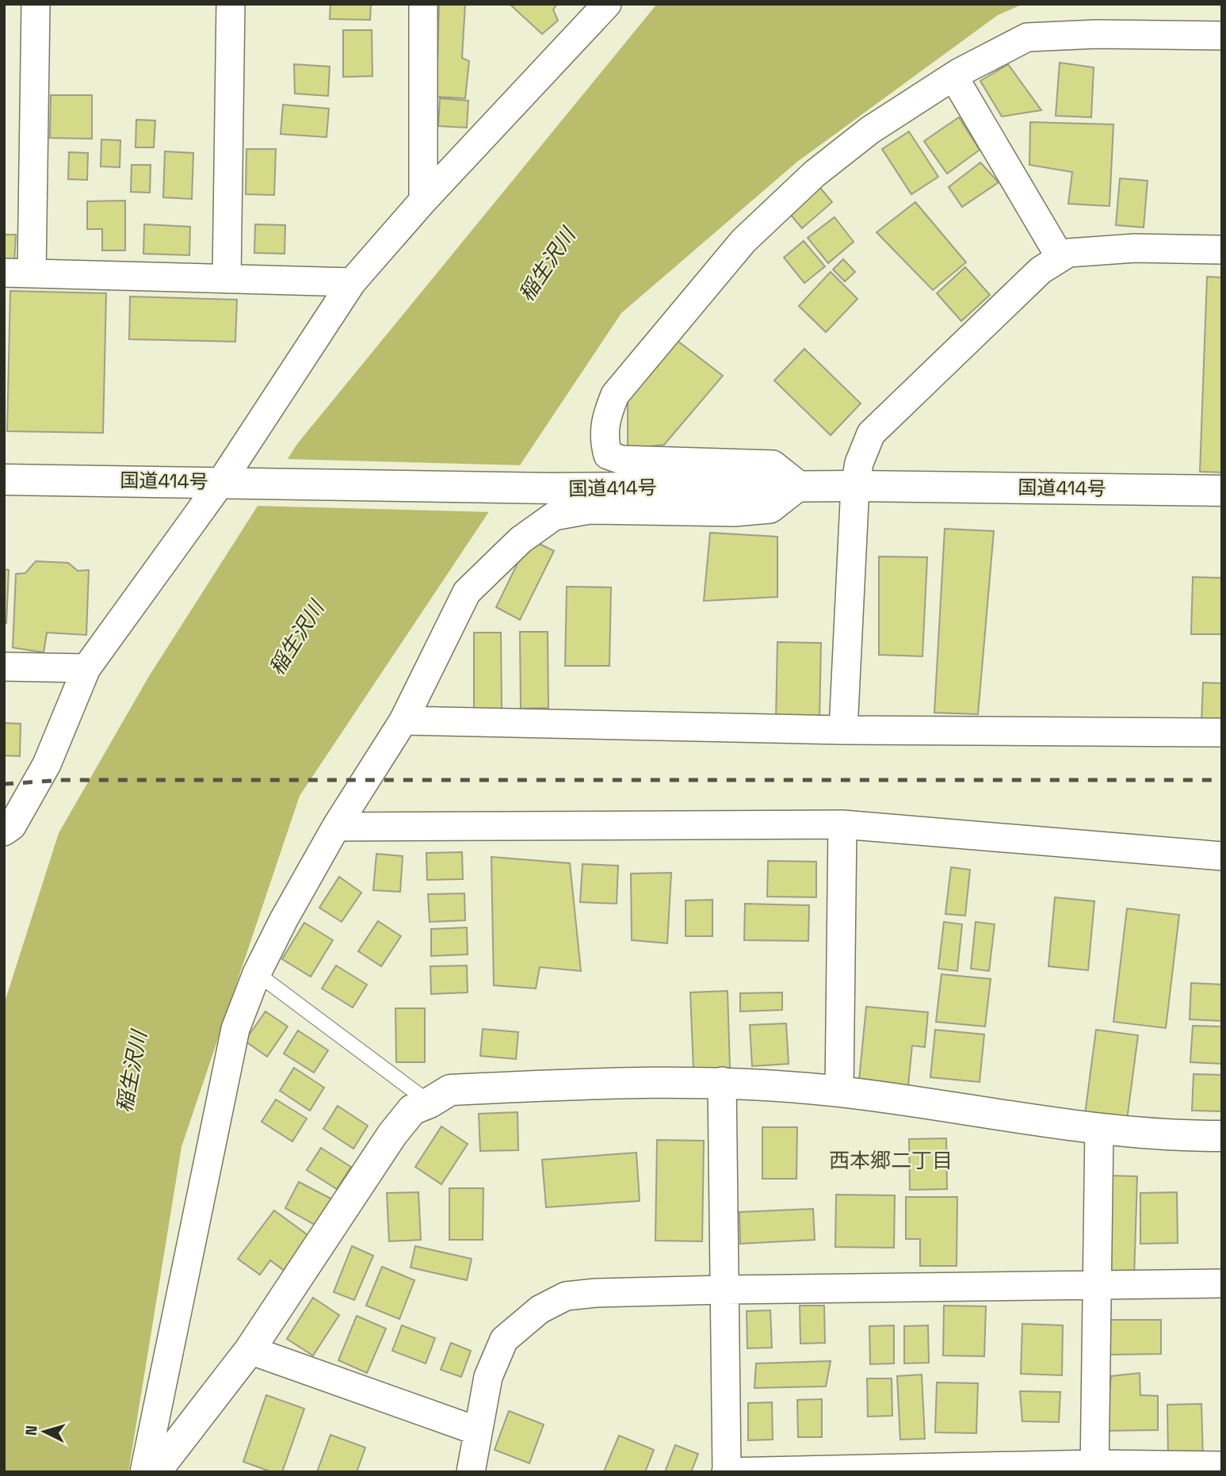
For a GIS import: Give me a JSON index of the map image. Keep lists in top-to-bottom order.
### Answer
{
  "streets": {
    "main road": ["国道414号"]
  },
  "districts": ["西本郷二丁目"],
  "water": ["稲生沢川"],
  "north": "left"
}
